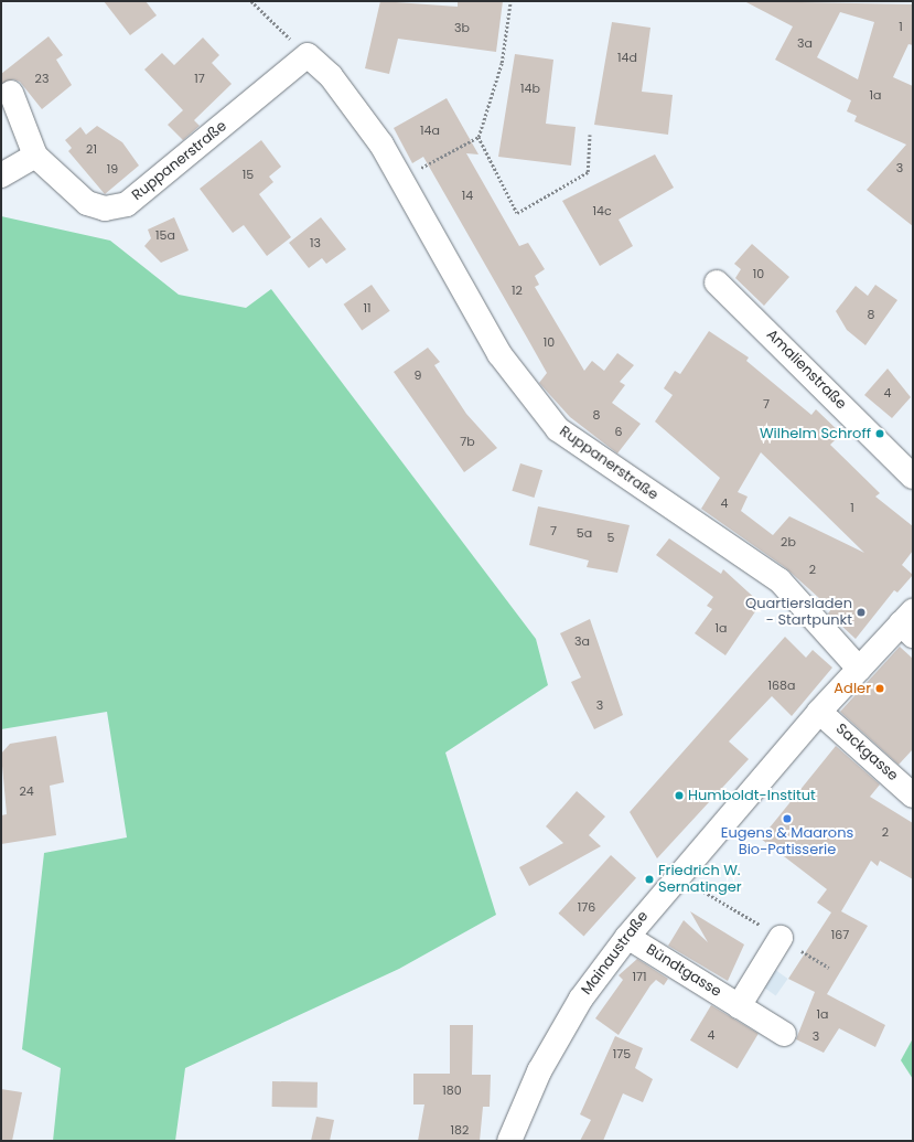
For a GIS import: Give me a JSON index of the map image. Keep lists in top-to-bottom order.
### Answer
{
  "streets": {
    "street": [
      "Ruppanerstraße",
      "Amalienstraße",
      "Sackgasse",
      "Mainaustraße",
      "Bündtgasse"
    ]
  },
  "crossings": [
    ["Ruppanerstraße", "Mainaustraße"],
    ["Sackgasse", "Mainaustraße"],
    ["Mainaustraße", "Bündtgasse"]
  ],
  "places": [
    "Wilhelm Schroff",
    "Quartiersladen - Startpunkt",
    "Adler",
    "Humboldt-Institut",
    "Eugens & Maarons Bio-Patisserie",
    "Friedrich W. Sernatinger"
  ],
  "house_numbers": [
    "1",
    "3b",
    "3a",
    "14d",
    "23",
    "17",
    "14b",
    "1a",
    "14a",
    "21",
    "3",
    "19",
    "15",
    "14",
    "14c",
    "15a",
    "13",
    "10",
    "12",
    "11",
    "8",
    "10",
    "9",
    "4",
    "7",
    "8",
    "6",
    "7b",
    "4",
    "1",
    "7",
    "5a",
    "5",
    "2b",
    "2",
    "1a",
    "3a",
    "168a",
    "3",
    "24",
    "2",
    "176",
    "167",
    "171",
    "1a",
    "4",
    "3",
    "175",
    "180",
    "182"
  ]
}
